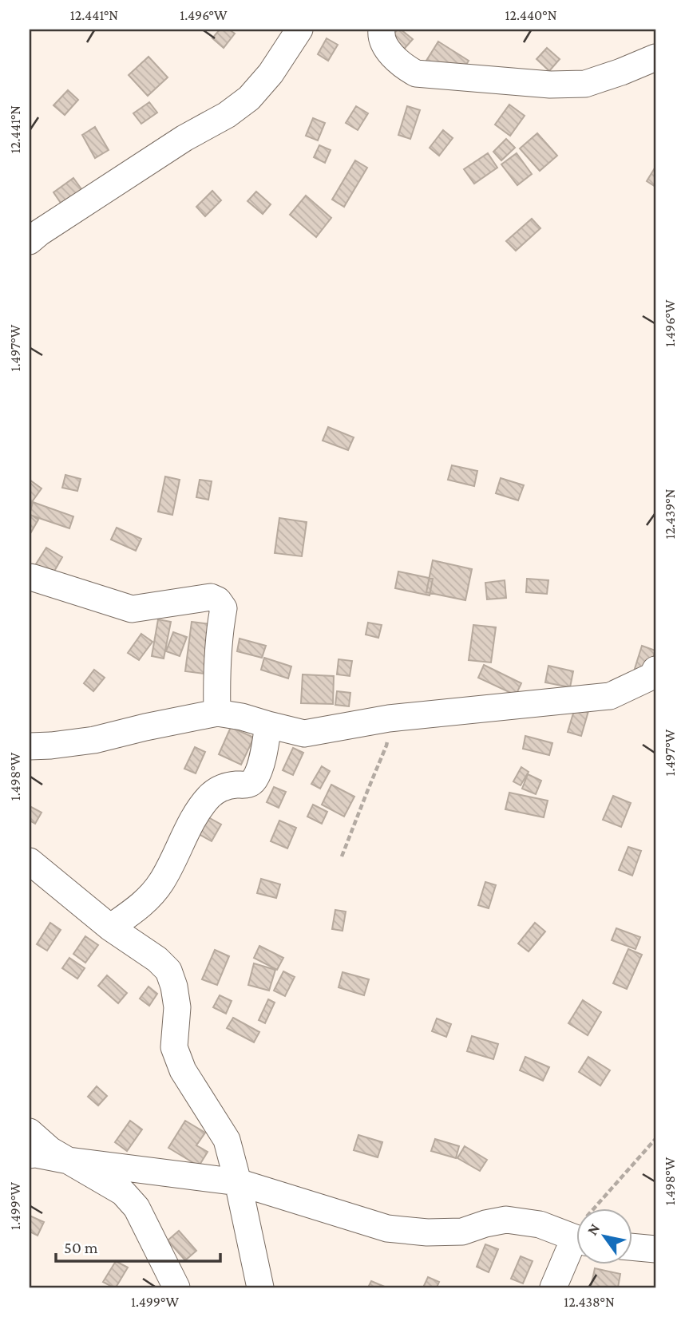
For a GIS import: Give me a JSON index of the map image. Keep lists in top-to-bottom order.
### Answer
{
  "scale_bar": "50 m",
  "north": "top left",
  "coordinates": [
    "12.441°N",
    "1.496°W",
    "12.440°N",
    "1.497°W",
    "12.439°N",
    "1.498°W",
    "1.499°W",
    "12.438°N"
  ]
}
